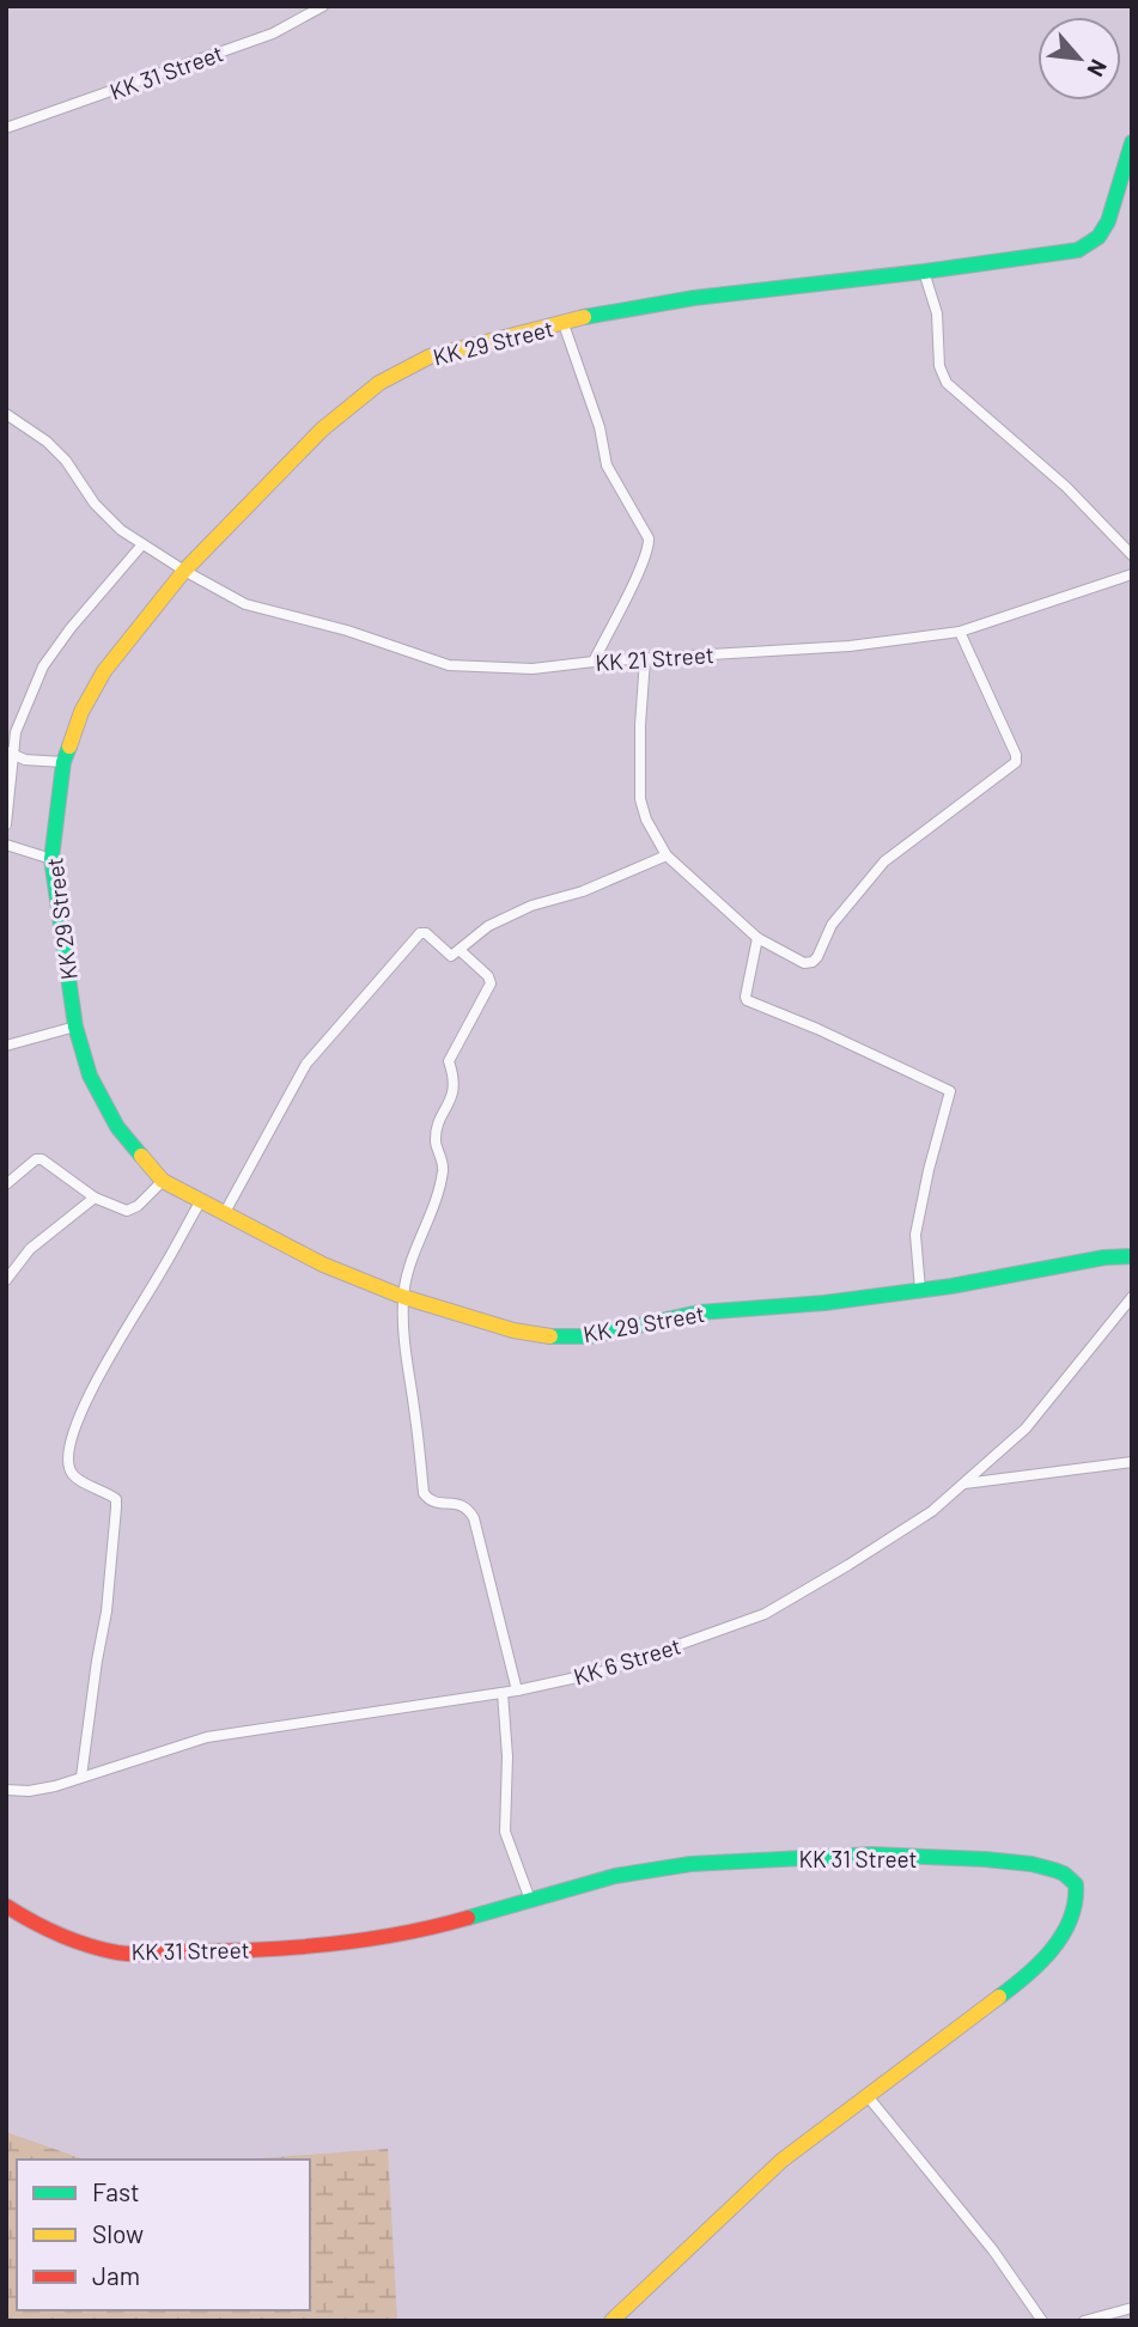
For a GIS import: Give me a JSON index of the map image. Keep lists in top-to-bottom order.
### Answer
{
  "streets": {
    "street": [
      "KK 31 Street",
      "KK 29 Street",
      "KK 21 Street",
      "KK 6 Street"
    ]
  },
  "crossings": [
    ["KK 29 Street", "KK 21 Street"]
  ],
  "legend": ["Fast", "Slow", "Jam"],
  "north": "bottom right"
}
